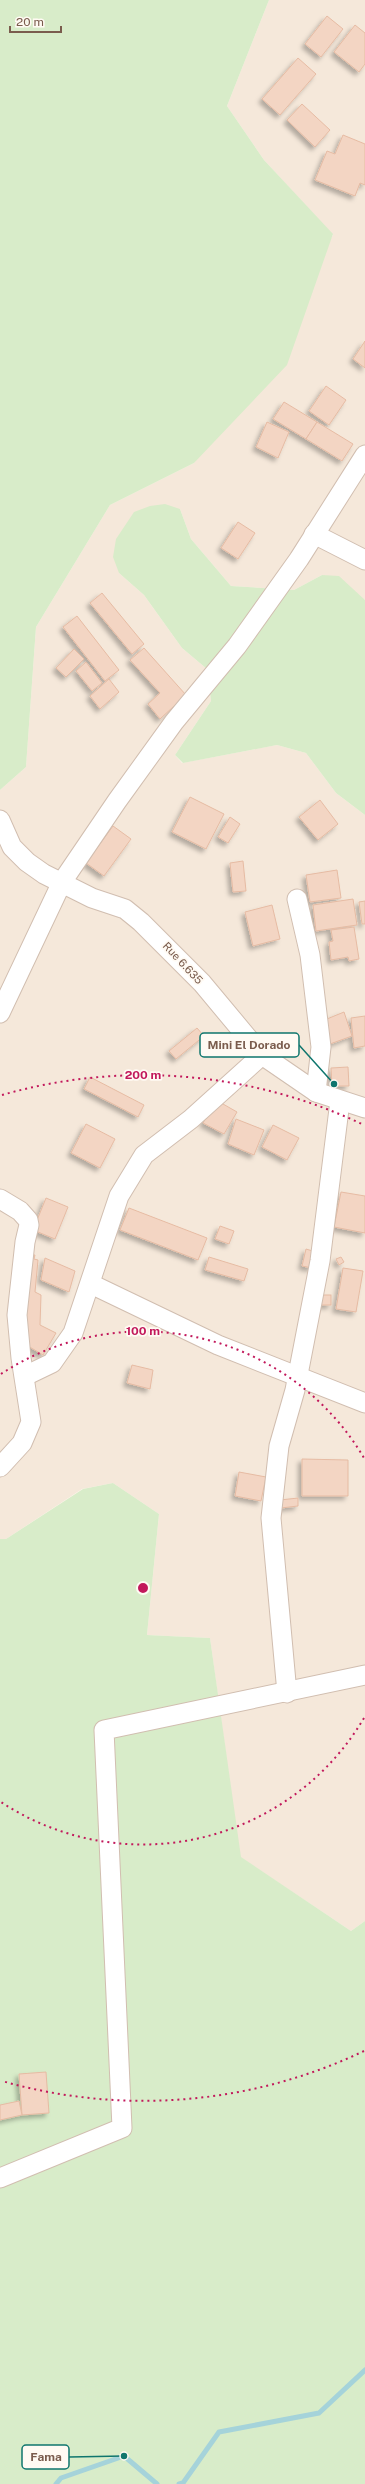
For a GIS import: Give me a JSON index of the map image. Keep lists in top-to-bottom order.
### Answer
{
  "streets": {
    "street": ["Rue 6.635"]
  },
  "places": ["Mini El Dorado", "Fama"],
  "scale_bar": "20 m",
  "rings": ["200 m", "100 m"]
}
